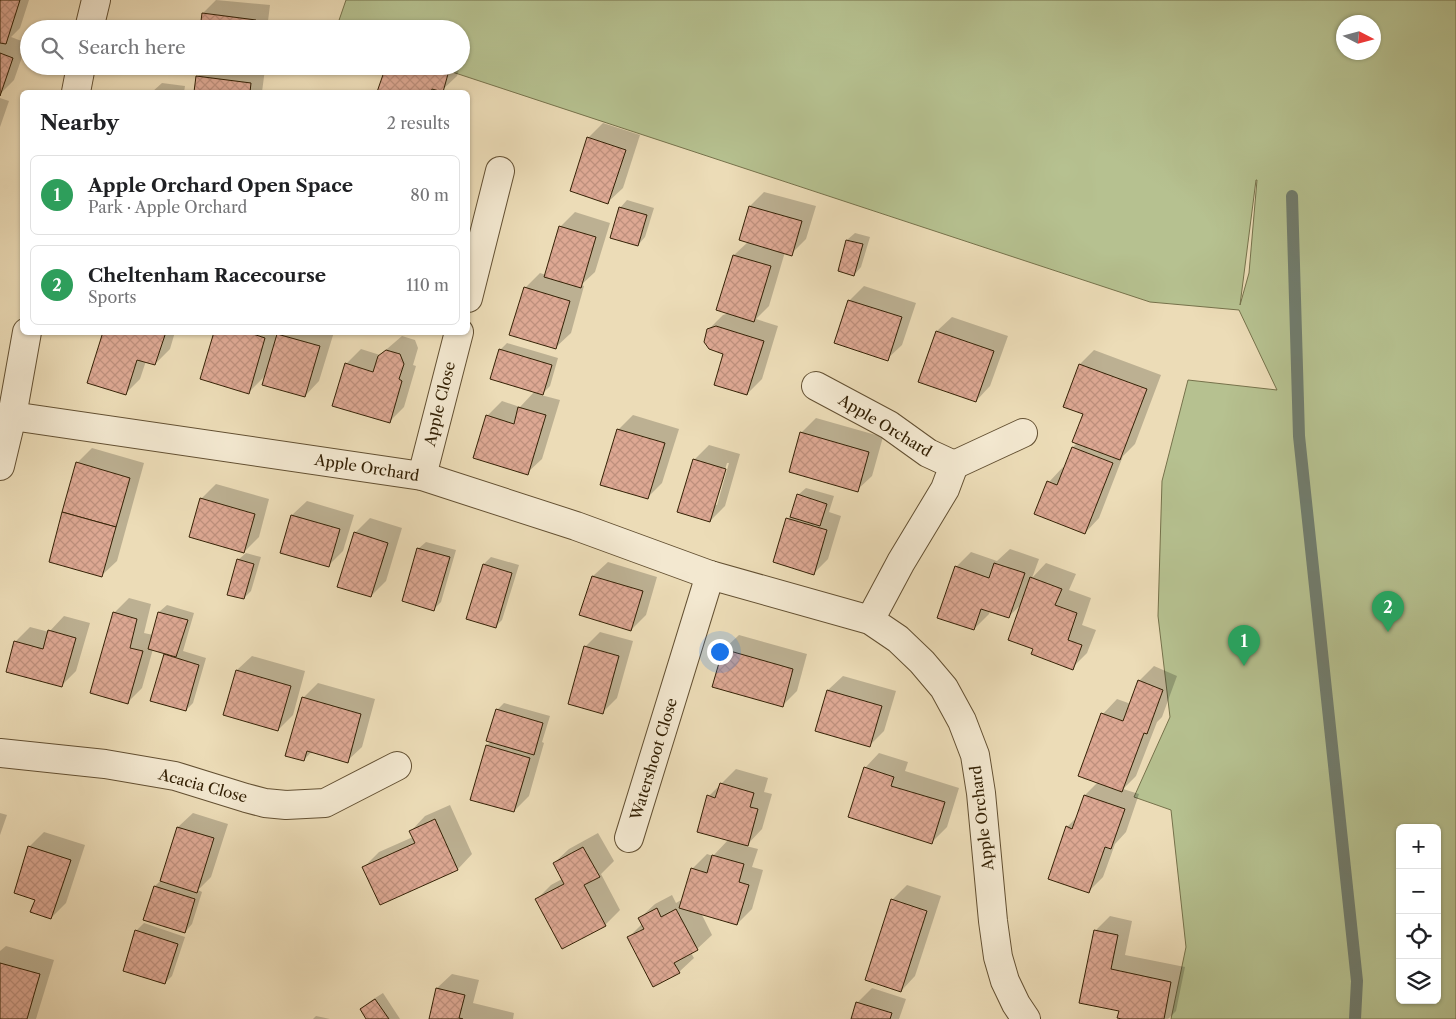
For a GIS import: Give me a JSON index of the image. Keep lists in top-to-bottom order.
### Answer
{
  "streets": {
    "street": [
      "Apple Close",
      "Apple Orchard",
      "Watershoot Close",
      "Acacia Close"
    ]
  },
  "crossings": [
    ["Apple Close", "Apple Orchard"],
    ["Apple Orchard", "Watershoot Close"]
  ],
  "north": "right",
  "page": {
    "search": "Search here",
    "heading": ["Nearby", "2 results"],
    "list": [
      {
        "mark": "1",
        "name": "Apple Orchard Open Space",
        "note": "Park · Apple Orchard",
        "value": "80 m"
      },
      {
        "mark": "2",
        "name": "Cheltenham Racecourse",
        "note": "Sports",
        "value": "110 m"
      }
    ],
    "pins": ["2", "1"],
    "map_buttons": ["+", "−"]
  }
}
